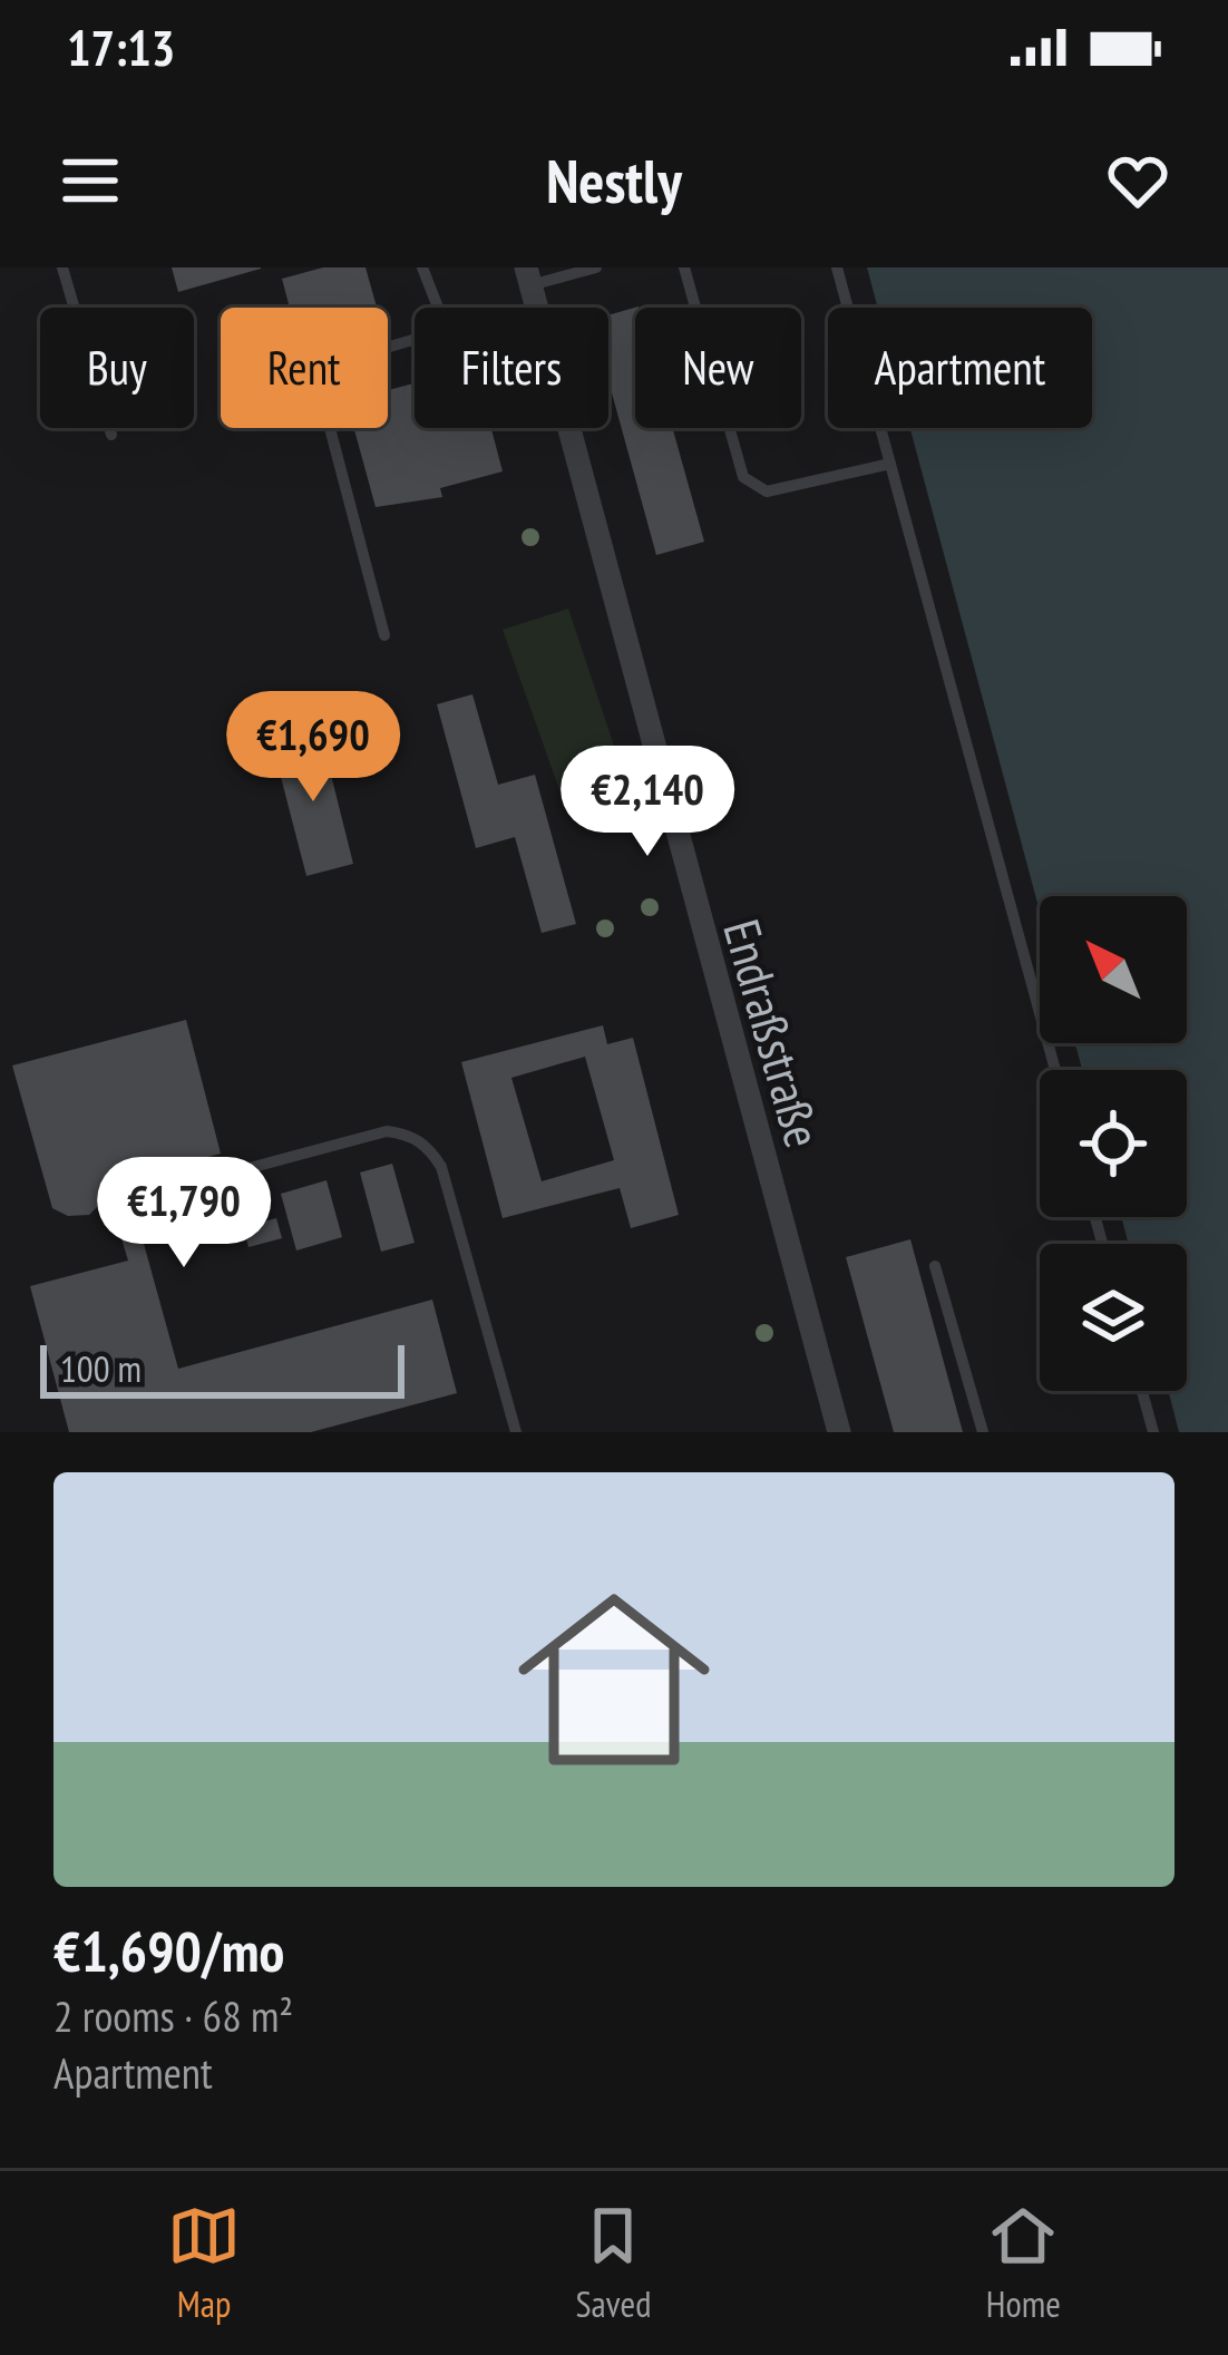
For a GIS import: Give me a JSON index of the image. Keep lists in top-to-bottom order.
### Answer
{
  "streets": {
    "street": ["Endraßstraße"]
  },
  "scale_bar": "100 m",
  "north": "top left",
  "page": {
    "status": "17:13",
    "header": "Nestly",
    "chip": [
      "Buy",
      "Rent",
      "Filters",
      "New",
      "Apartment"
    ],
    "price": ["€1,690", "€2,140", "€1,790"],
    "scale": "100 m",
    "list": [
      {
        "name": "€1,690/mo",
        "note": "2 rooms · 68 m² · Apartment"
      }
    ],
    "tabs": ["Map", "Saved", "Home"]
  }
}
